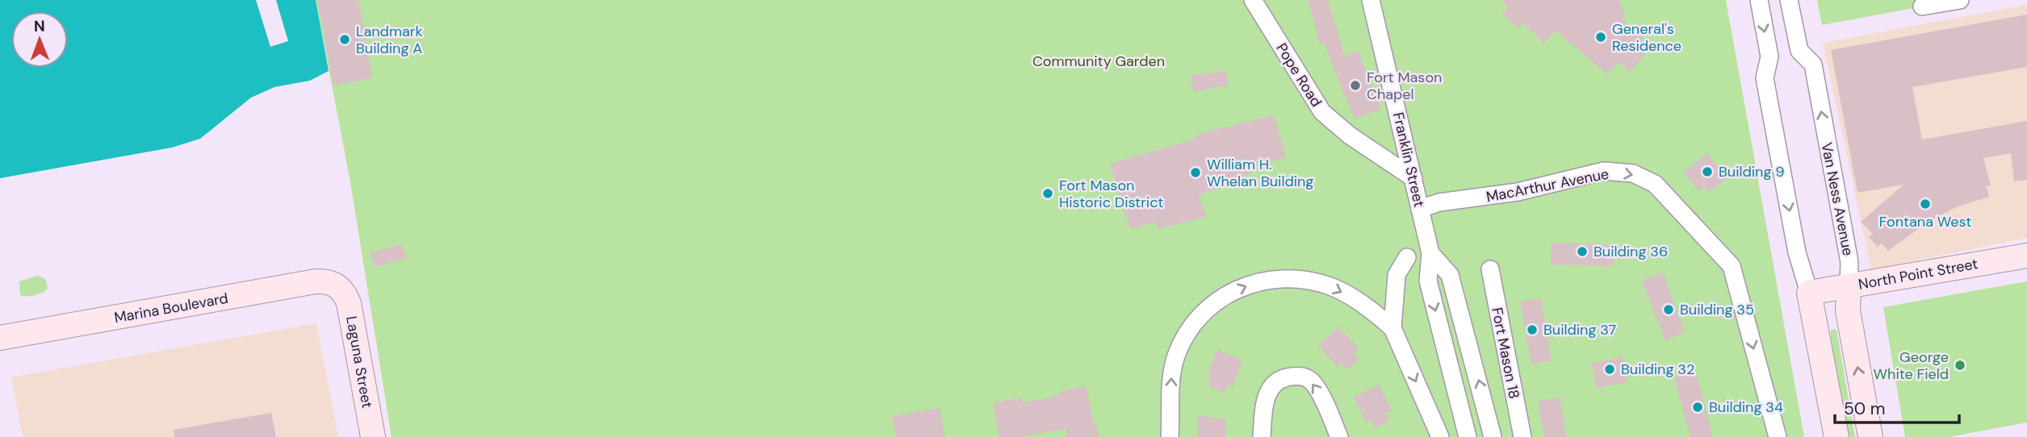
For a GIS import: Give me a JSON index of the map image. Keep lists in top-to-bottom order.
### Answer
{
  "streets": {
    "street": [
      "Pope Road",
      "Franklin Street",
      "MacArthur Avenue",
      "Van Ness Avenue",
      "North Point Street",
      "Marina Boulevard",
      "Fort Mason 18",
      "Laguna Street"
    ]
  },
  "crossings": [
    ["Pope Road", "Franklin Street"],
    ["Franklin Street", "MacArthur Avenue"],
    ["Van Ness Avenue", "North Point Street"],
    ["Marina Boulevard", "Laguna Street"]
  ],
  "parks": ["Community Garden"],
  "places": [
    "General's Residence",
    "Landmark Building A",
    "Fort Mason Chapel",
    "Building 9",
    "William H. Whelan Building",
    "Fort Mason Historic District",
    "Fontana West",
    "Building 36",
    "Building 35",
    "Building 37",
    "George White Field",
    "Building 32",
    "Building 34"
  ],
  "scale_bar": "50 m",
  "north": "top"
}
